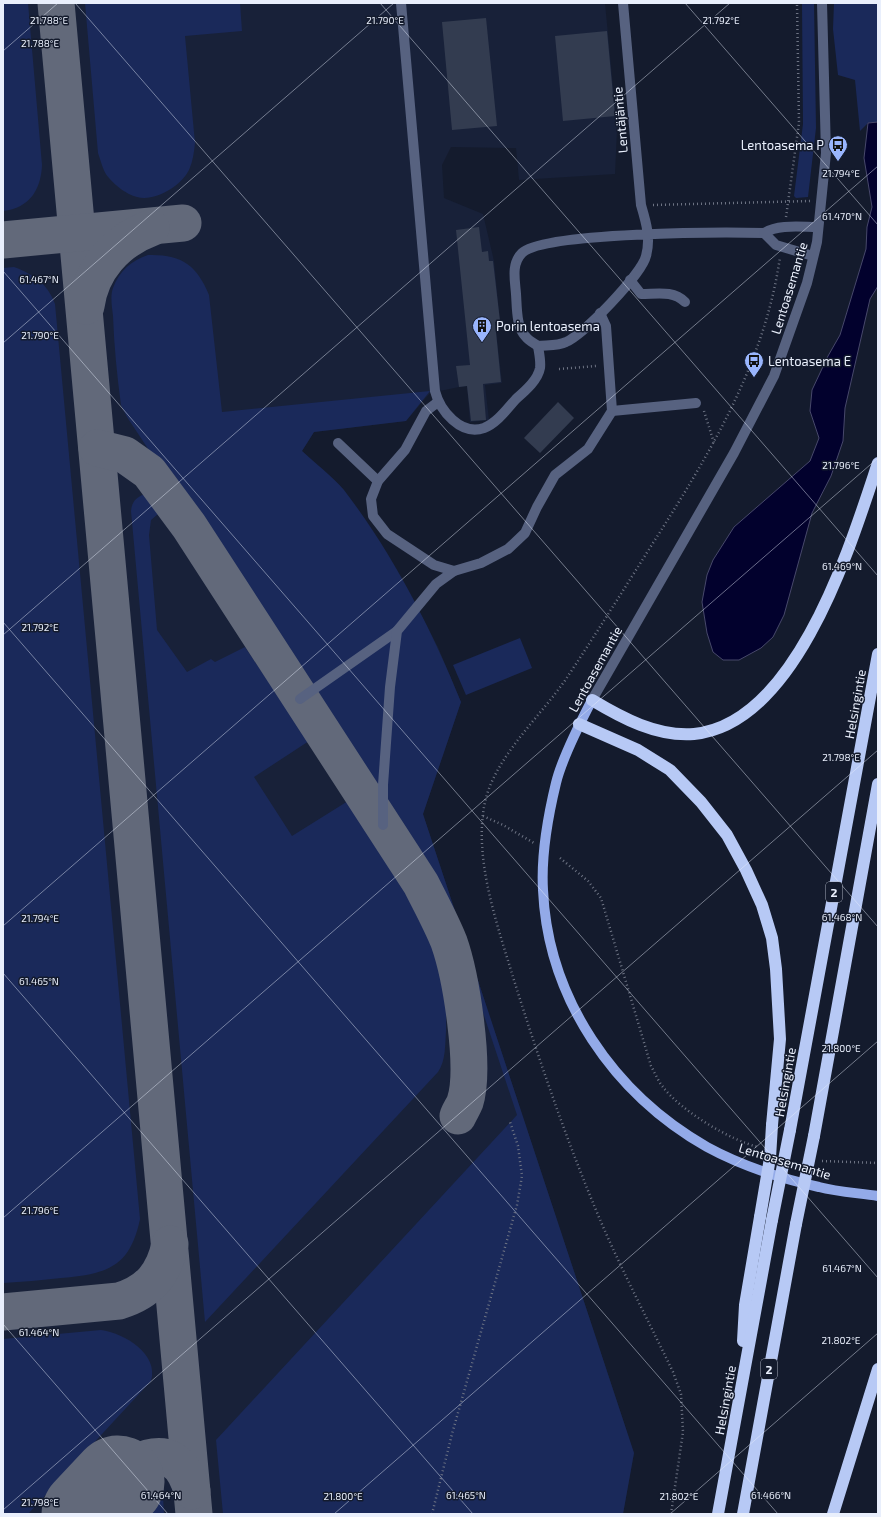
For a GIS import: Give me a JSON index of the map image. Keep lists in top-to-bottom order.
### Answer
{
  "streets": {
    "highway": ["Helsingintie", "2"],
    "main road": ["Lentoasemantie"],
    "street": ["Lentäjäntie"]
  },
  "places": {
    "bus stop": ["Lentoasema P", "Lentoasema E"],
    "building": ["Porin lentoasema"]
  },
  "coordinates": [
    "21.788°E",
    "21.790°E",
    "21.792°E",
    "21.794°E",
    "61.470°N",
    "61.467°N",
    "21.796°E",
    "61.469°N",
    "21.798°E",
    "61.468°N",
    "61.465°N",
    "21.800°E",
    "61.464°N",
    "21.802°E",
    "61.466°N"
  ]
}
